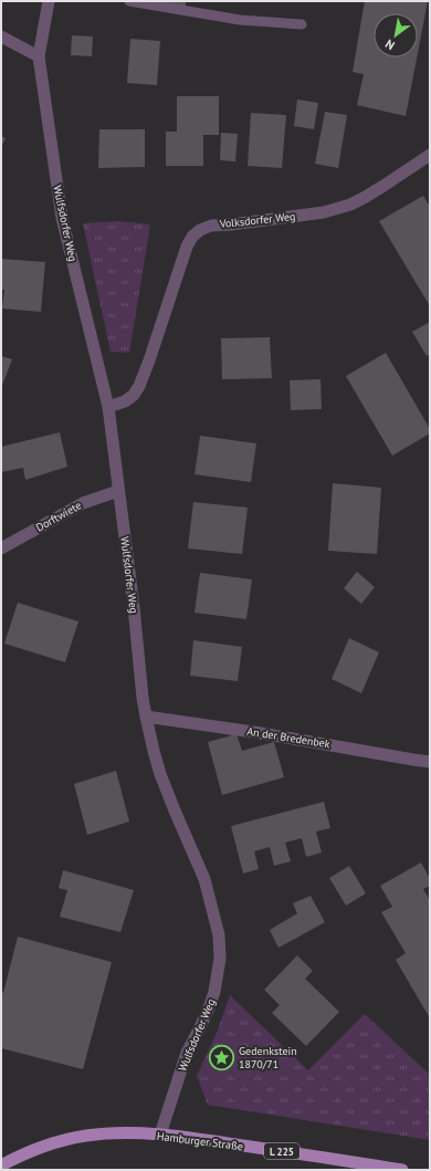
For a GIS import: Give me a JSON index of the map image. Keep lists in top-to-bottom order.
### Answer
{
  "streets": {
    "main road": ["Hamburger Straße", "L 225"],
    "street": [
      "Volksdorfer Weg",
      "Wulfsdorfer Weg",
      "Dorftwiete",
      "An der Bredenbek"
    ]
  },
  "crossings": [
    ["Volksdorfer Weg", "Wulfsdorfer Weg"],
    ["Wulfsdorfer Weg", "Dorftwiete"],
    ["Wulfsdorfer Weg", "An der Bredenbek"],
    ["Wulfsdorfer Weg", "Hamburger Straße"]
  ],
  "places": {
    "place": ["Gedenkstein 1870/71"]
  },
  "north": "bottom left"
}
